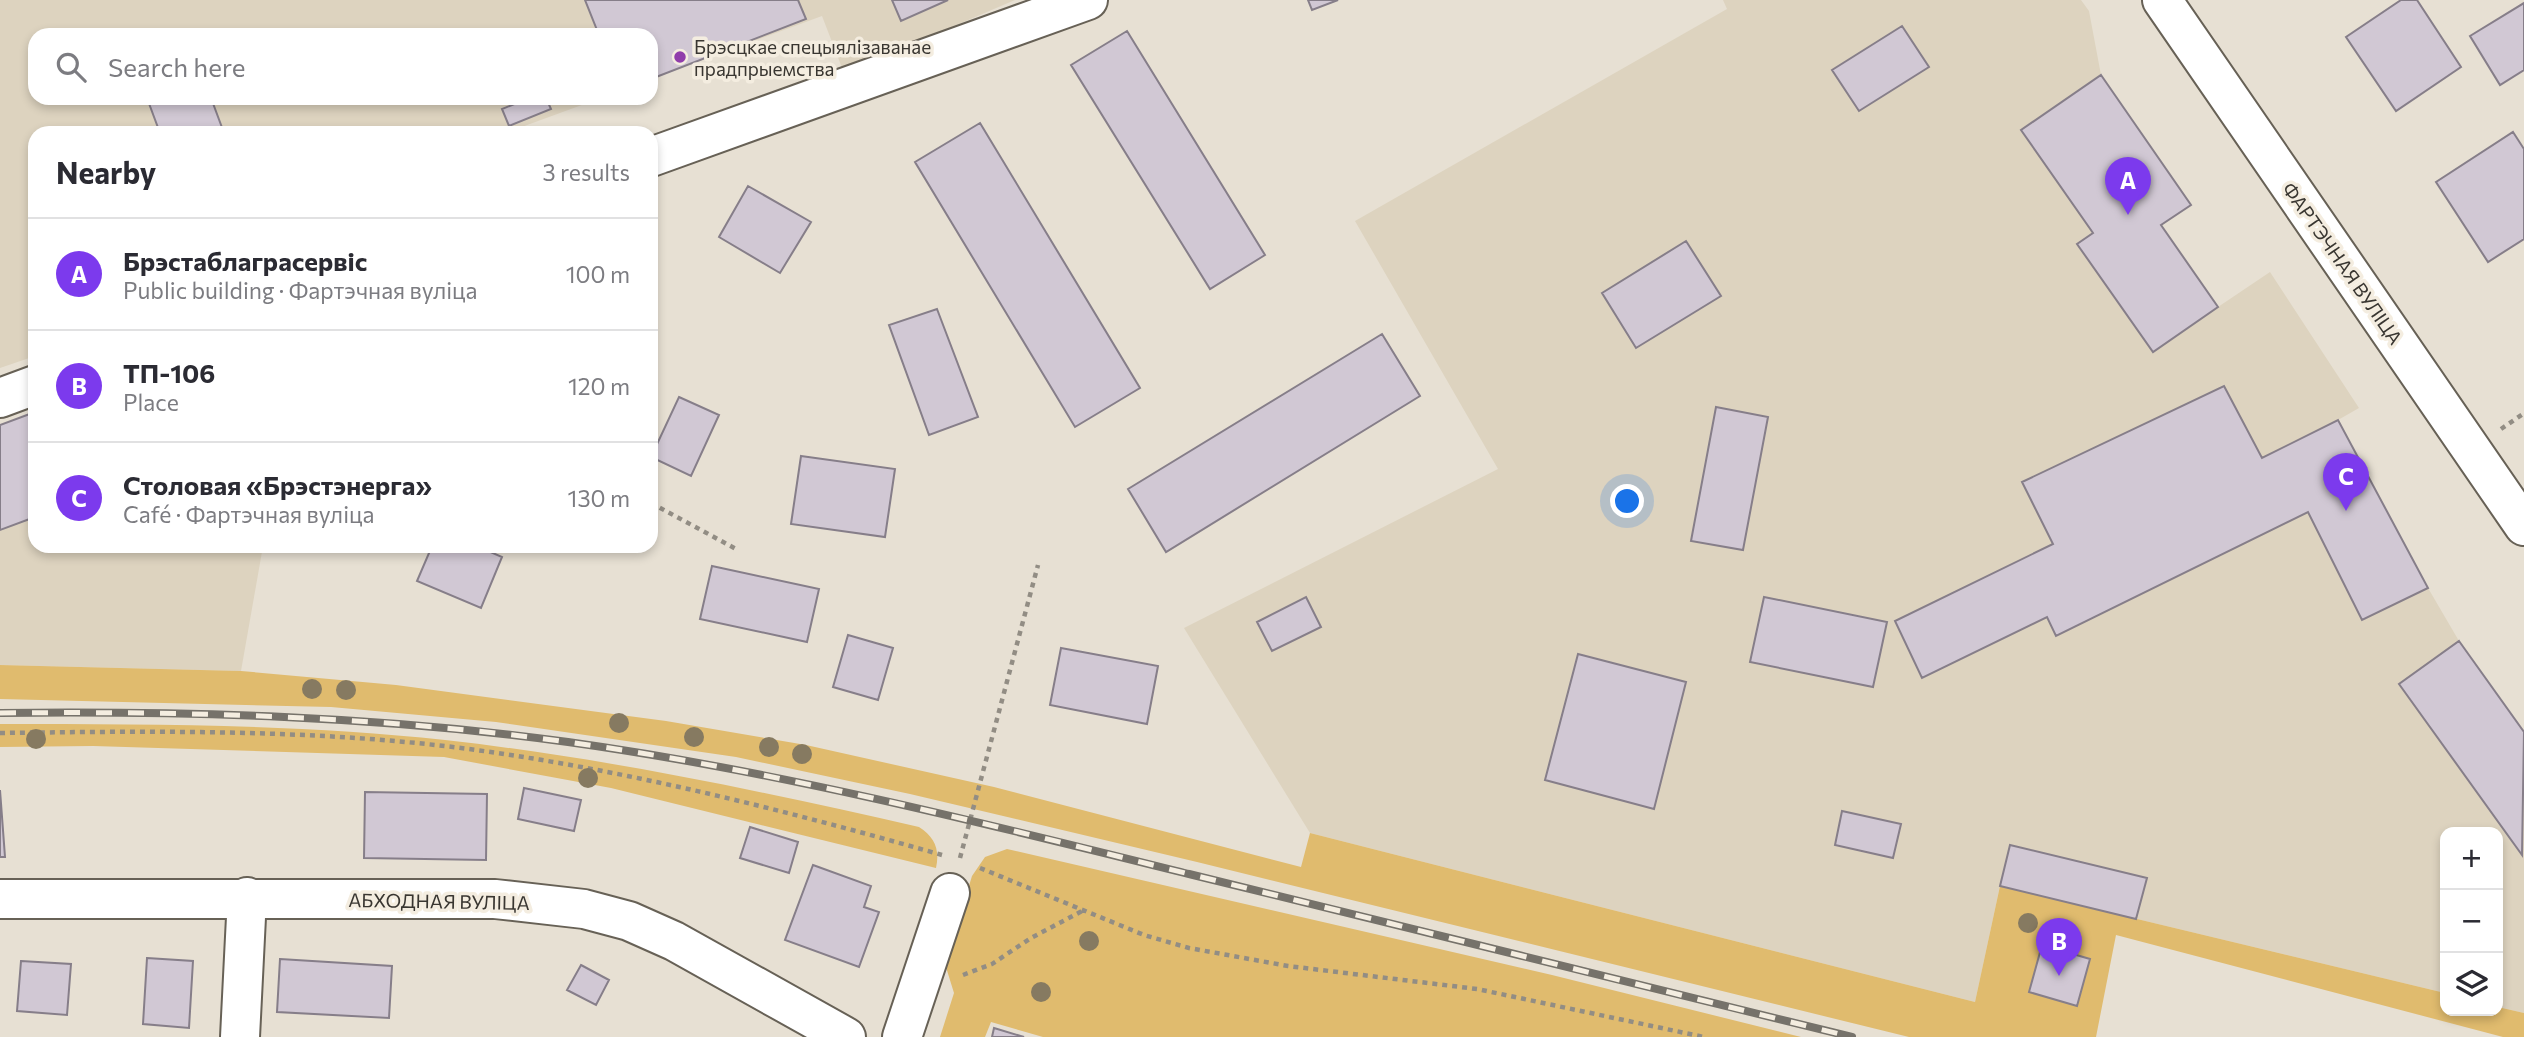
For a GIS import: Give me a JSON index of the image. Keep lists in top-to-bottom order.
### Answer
{
  "streets": {
    "street": ["ФАРТЭЧНАЯ ВУЛІЦА", "АБХОДНАЯ ВУЛІЦА"]
  },
  "places": ["Брэсцкае спецыялізаванае прадпрыемства"],
  "page": {
    "search": "Search here",
    "heading": ["Nearby", "3 results"],
    "pins": ["A", "C", "B"],
    "list": [
      {
        "mark": "A",
        "name": "Брэстаблаграсервіс",
        "note": "Public building · Фартэчная вуліца",
        "value": "100 m"
      },
      {
        "mark": "B",
        "name": "ТП-106",
        "note": "Place",
        "value": "120 m"
      },
      {
        "mark": "C",
        "name": "Столовая «Брэстэнерга»",
        "note": "Café · Фартэчная вуліца",
        "value": "130 m"
      }
    ],
    "map_buttons": ["+", "−"]
  }
}
